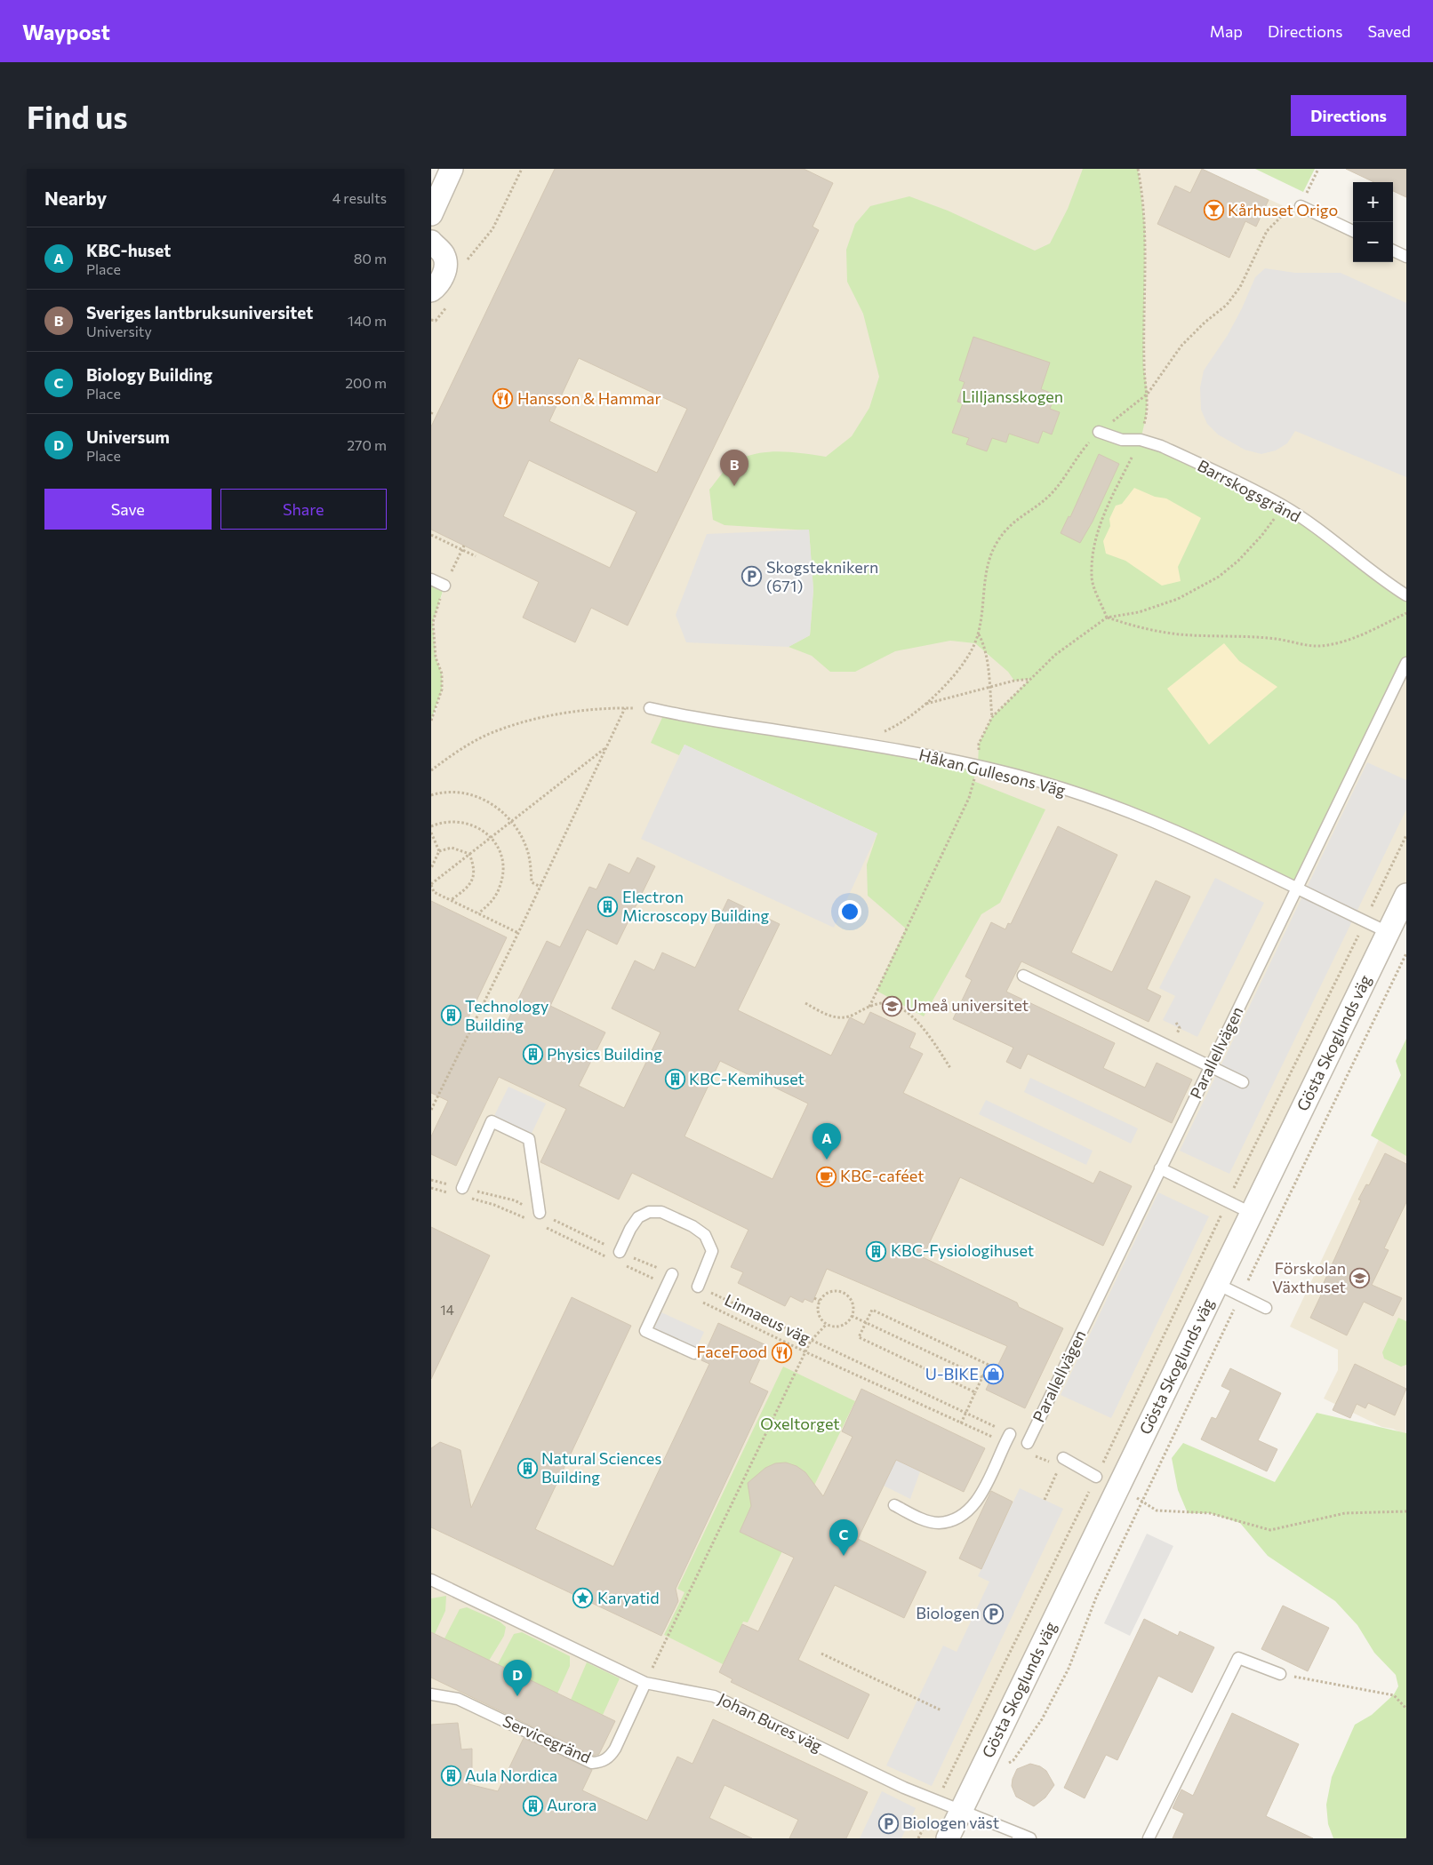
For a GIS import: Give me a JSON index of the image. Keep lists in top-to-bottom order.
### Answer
{
  "streets": {
    "street": ["Gösta Skoglunds väg"],
    "lane": [
      "Barrskogsgränd",
      "Håkan Gullesons Väg",
      "Parallellvägen",
      "Johan Bures väg",
      "Servicegränd"
    ],
    "path": ["Linnaeus väg"]
  },
  "crossings": [
    ["Håkan Gullesons Väg", "Gösta Skoglunds väg"],
    ["Håkan Gullesons Väg", "Parallellvägen"],
    ["Gösta Skoglunds väg", "Johan Bures väg"],
    ["Johan Bures väg", "Servicegränd"]
  ],
  "parks": ["Lilljansskogen", "Oxeltorget"],
  "places": {
    "bar": ["Kårhuset Origo"],
    "restaurant": ["Hansson & Hammar", "FaceFood"],
    "parking": ["Skogsteknikern (671)", "Biologen", "Biologen väst"],
    "building": [
      "Electron Microscopy Building",
      "Technology Building",
      "Physics Building",
      "KBC-Kemihuset",
      "KBC-Fysiologihuset",
      "Natural Sciences Building",
      "Aula Nordica",
      "Aurora"
    ],
    "school or university": ["Umeå universitet", "Förskolan Växthuset"],
    "cafe": ["KBC-caféet"],
    "shop": ["U-BIKE"],
    "place": ["Karyatid"]
  },
  "house_numbers": ["14"],
  "page": {
    "header": "Waypost",
    "nav": ["Map", "Directions", "Saved"],
    "buttons": [
      "Directions",
      ["Save", "Share"]
    ],
    "title": "Find us",
    "heading": ["Nearby", "4 results"],
    "map_buttons": ["+", "−"],
    "list": [
      {
        "mark": "A",
        "name": "KBC-huset",
        "note": "Place",
        "value": "80 m"
      },
      {
        "mark": "B",
        "name": "Sveriges lantbruksuniversitet",
        "note": "University",
        "value": "140 m"
      },
      {
        "mark": "C",
        "name": "Biology Building",
        "note": "Place",
        "value": "200 m"
      },
      {
        "mark": "D",
        "name": "Universum",
        "note": "Place",
        "value": "270 m"
      }
    ],
    "pins": [
      "B",
      "A",
      "C",
      "D"
    ]
  }
}
